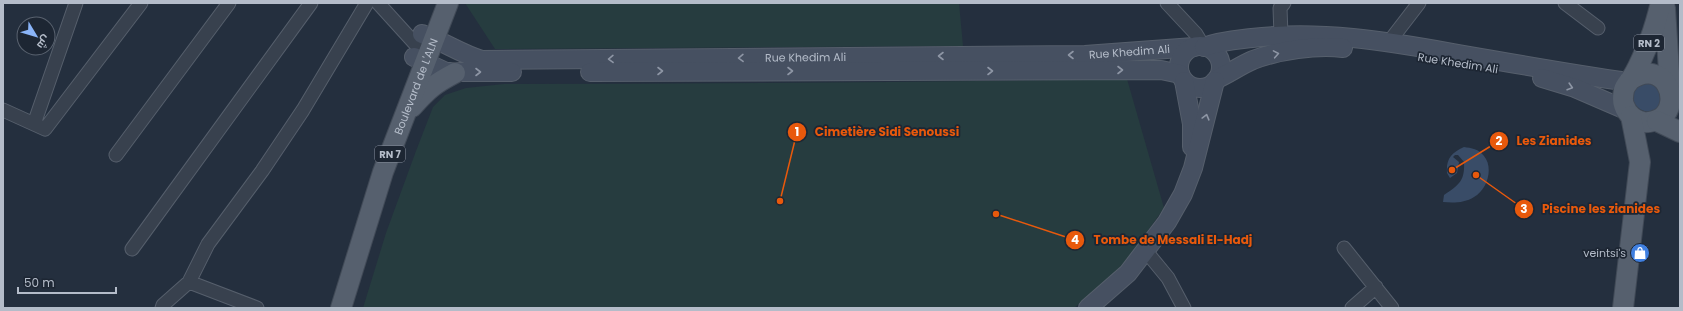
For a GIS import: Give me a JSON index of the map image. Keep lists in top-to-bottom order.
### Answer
{
  "streets": {
    "main road": [
      "RN 2",
      "Rue Khedim Ali",
      "Boulevard de L'ALN",
      "RN 7"
    ]
  },
  "crossings": [
    ["RN 2", "Rue Khedim Ali"],
    ["Rue Khedim Ali", "Boulevard de L'ALN"]
  ],
  "places": {
    "other": [
      "Les Zianides",
      "Piscine les zianides",
      "Cimetière Sidi Senoussi",
      "Tombe de Messali El-Hadj"
    ],
    "shop": ["veintsi's"]
  },
  "scale_bar": "50 m",
  "north": "bottom right"
}
